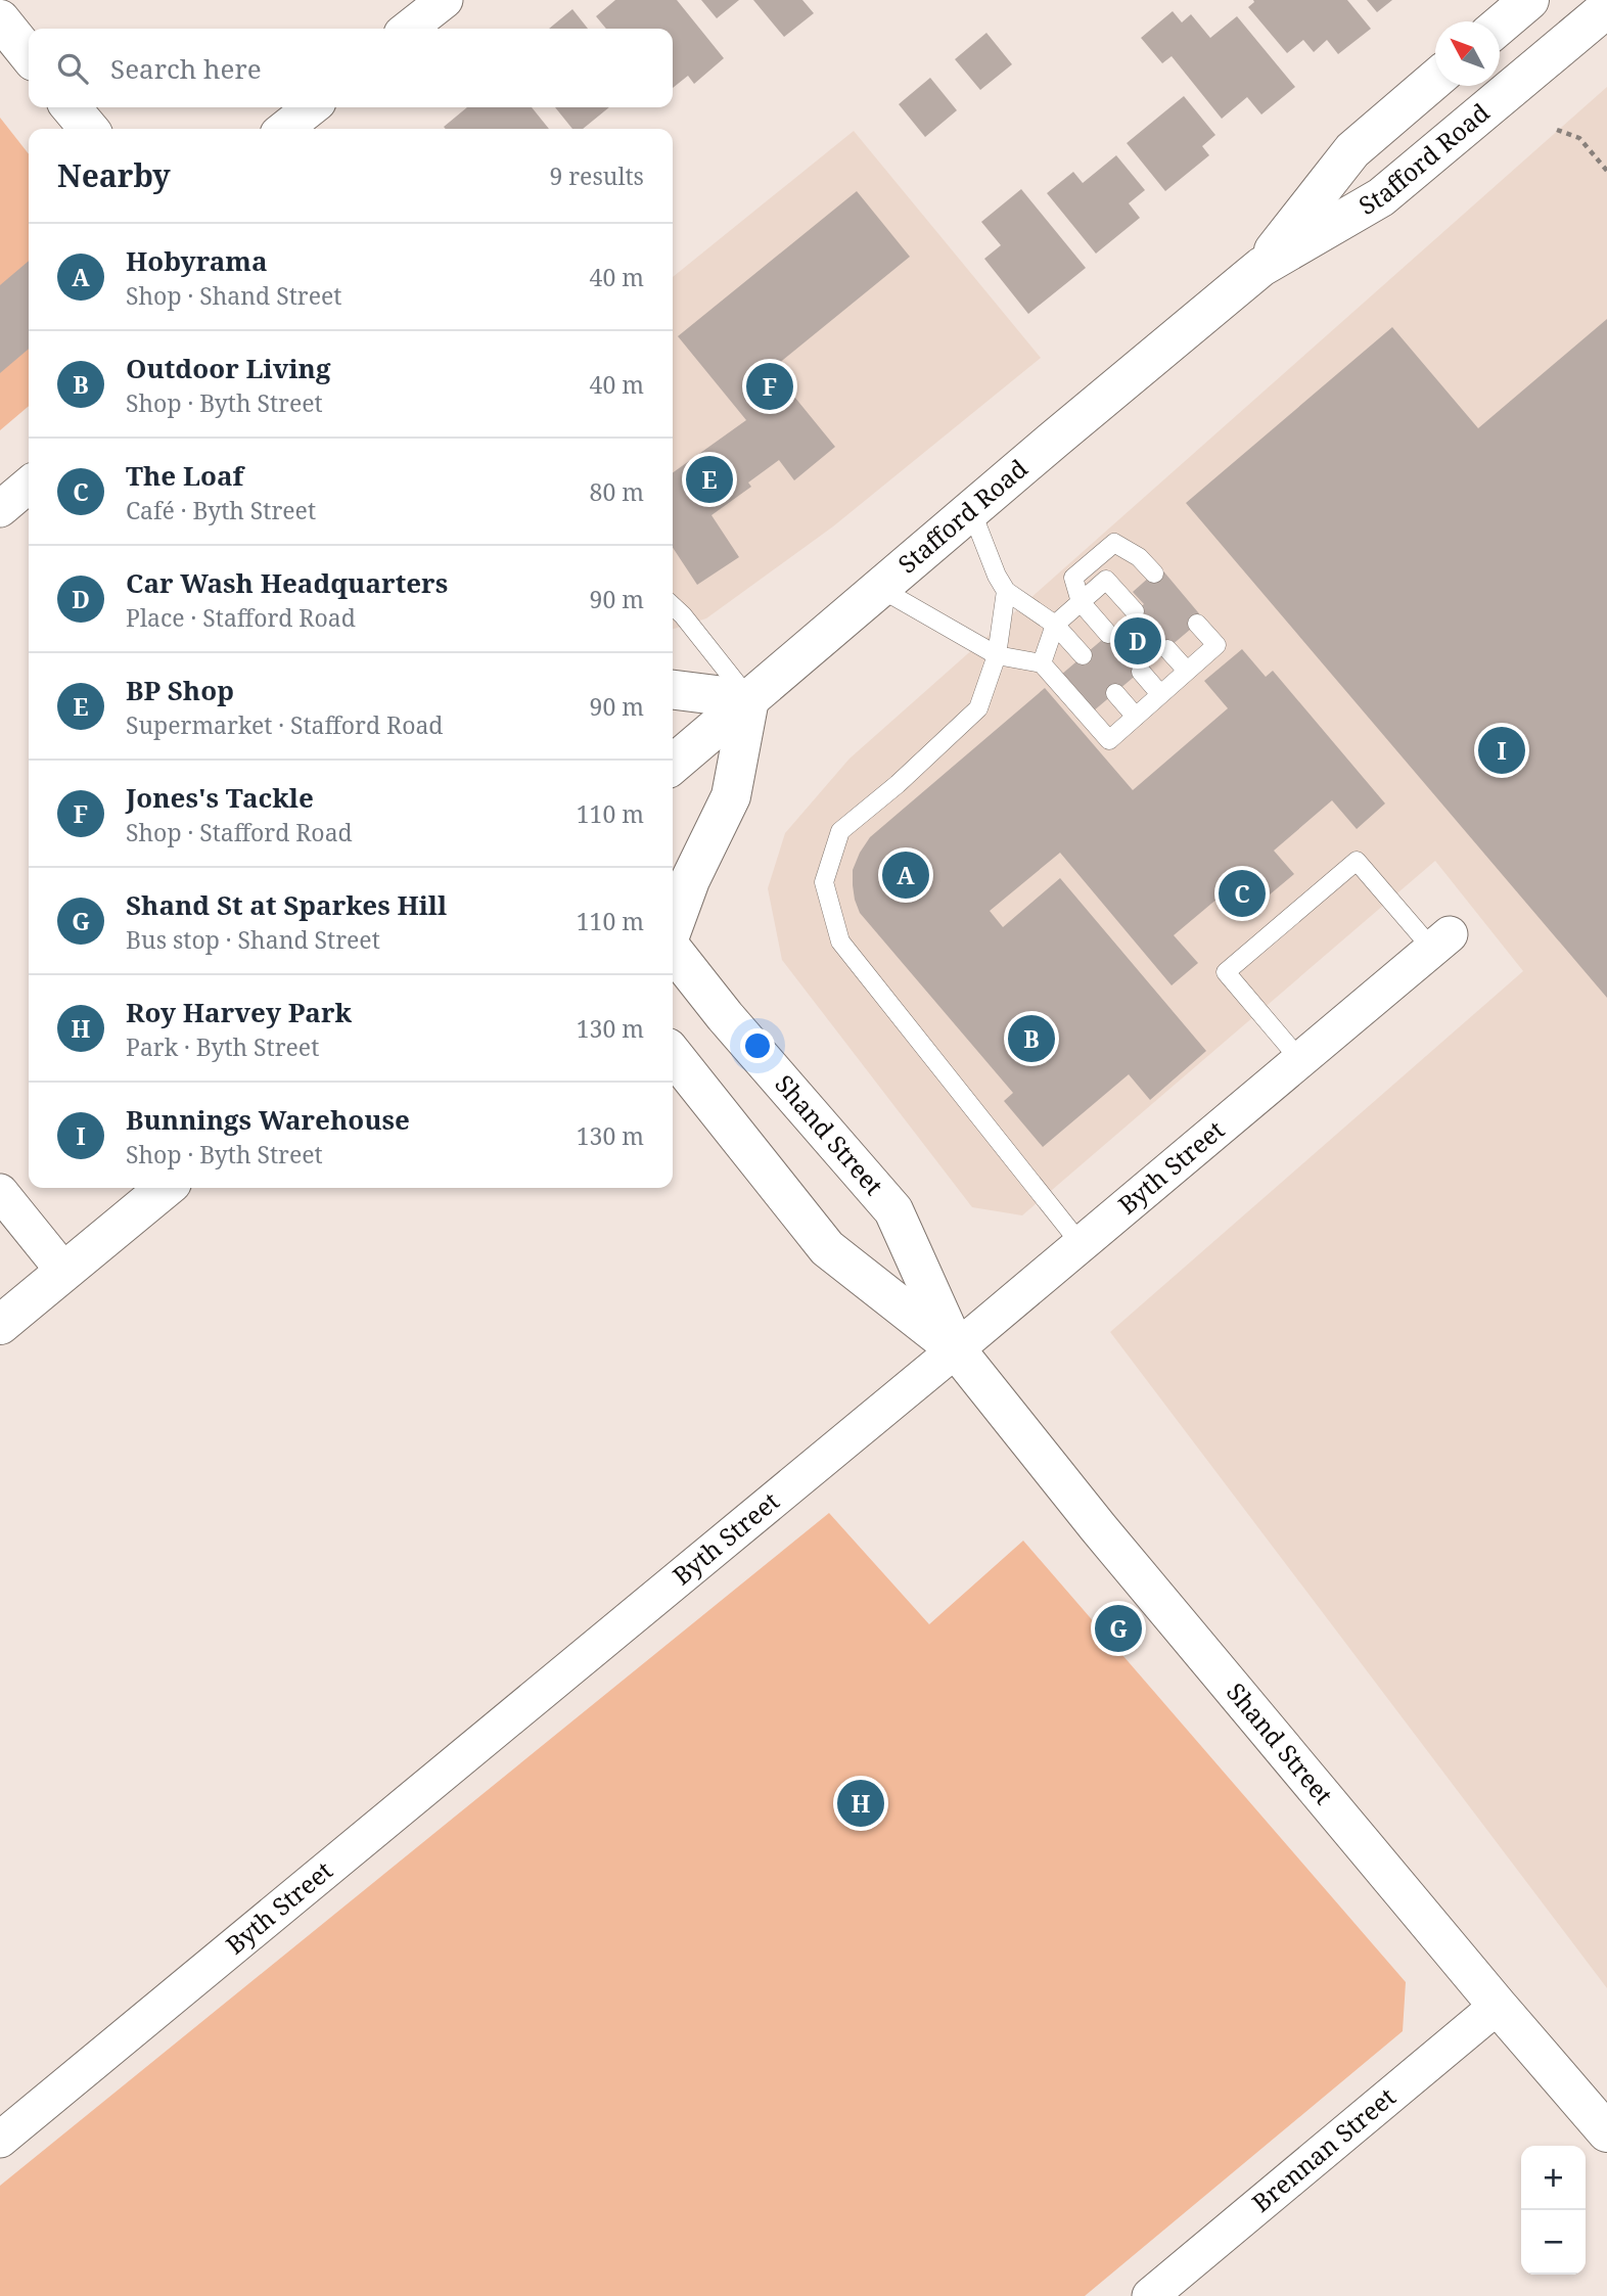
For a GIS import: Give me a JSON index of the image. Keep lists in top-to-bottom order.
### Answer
{
  "streets": {
    "main road": ["Stafford Road", "Shand Street"],
    "street": ["Byth Street", "Brennan Street"]
  },
  "crossings": [
    ["Shand Street", "Byth Street"],
    ["Shand Street", "Brennan Street"]
  ],
  "north": "top left",
  "page": {
    "search": "Search here",
    "heading": ["Nearby", "9 results"],
    "list": [
      {
        "mark": "A",
        "name": "Hobyrama",
        "note": "Shop · Shand Street",
        "value": "40 m"
      },
      {
        "mark": "B",
        "name": "Outdoor Living",
        "note": "Shop · Byth Street",
        "value": "40 m"
      },
      {
        "mark": "C",
        "name": "The Loaf",
        "note": "Café · Byth Street",
        "value": "80 m"
      },
      {
        "mark": "D",
        "name": "Car Wash Headquarters",
        "note": "Place · Stafford Road",
        "value": "90 m"
      },
      {
        "mark": "E",
        "name": "BP Shop",
        "note": "Supermarket · Stafford Road",
        "value": "90 m"
      },
      {
        "mark": "F",
        "name": "Jones's Tackle",
        "note": "Shop · Stafford Road",
        "value": "110 m"
      },
      {
        "mark": "G",
        "name": "Shand St at Sparkes Hill",
        "note": "Bus stop · Shand Street",
        "value": "110 m"
      },
      {
        "mark": "H",
        "name": "Roy Harvey Park",
        "note": "Park · Byth Street",
        "value": "130 m"
      },
      {
        "mark": "I",
        "name": "Bunnings Warehouse",
        "note": "Shop · Byth Street",
        "value": "130 m"
      }
    ],
    "pins": [
      "F",
      "E",
      "D",
      "I",
      "A",
      "C",
      "B",
      "G",
      "H"
    ],
    "map_buttons": ["+", "−"]
  }
}
